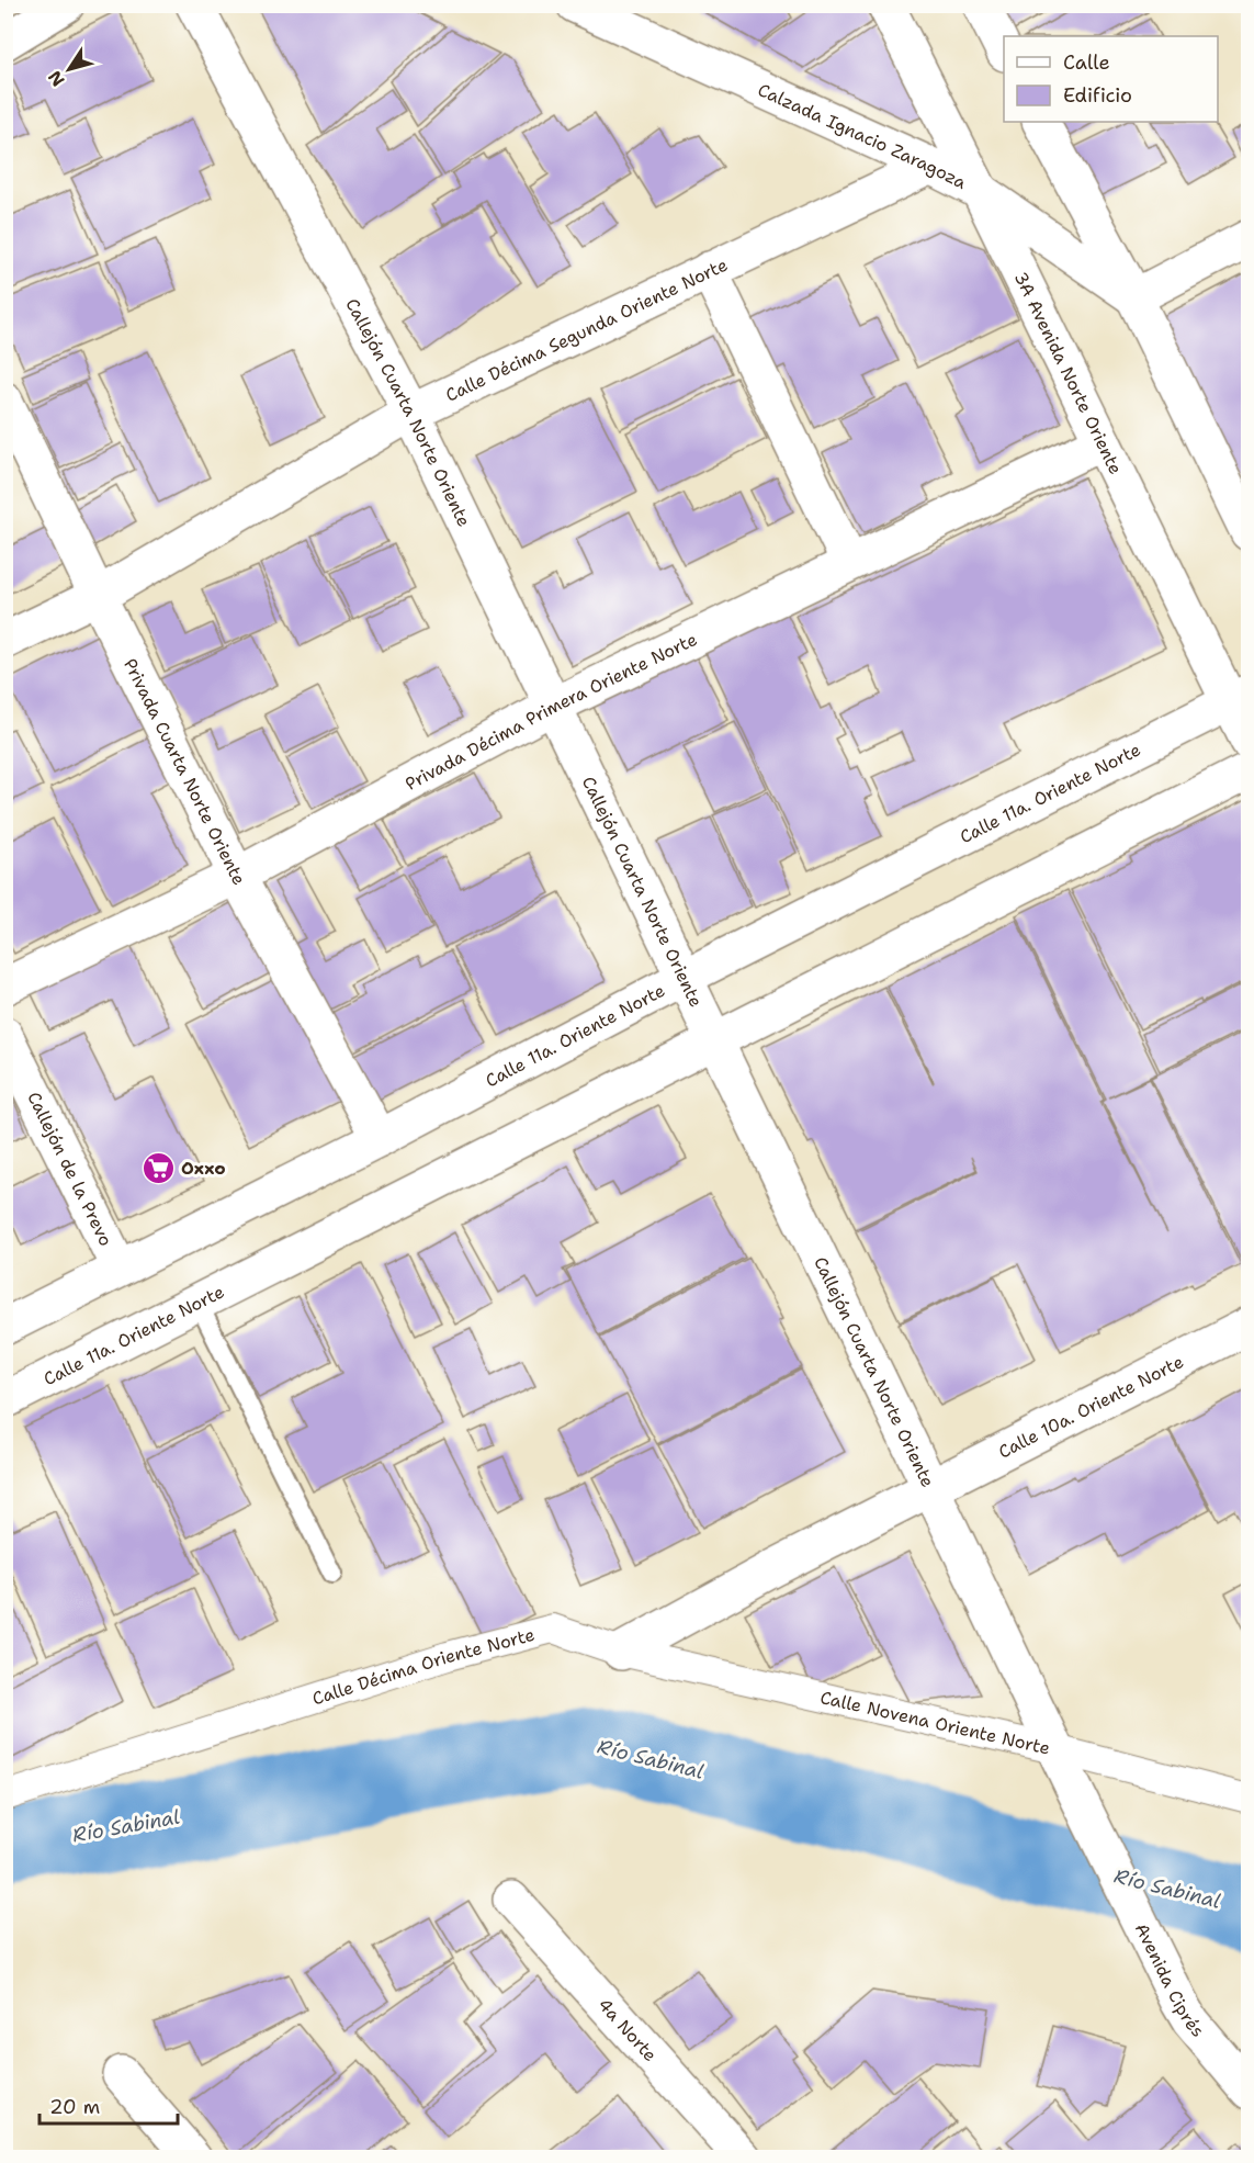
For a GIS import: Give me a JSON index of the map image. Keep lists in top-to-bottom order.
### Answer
{
  "streets": {
    "street": [
      "Calzada Ignacio Zaragoza",
      "Calle Décima Segunda Oriente Norte",
      "3A Avenida Norte Oriente",
      "Callejón Cuarta Norte Oriente",
      "Privada Décima Primera Oriente Norte",
      "Privada Cuarta Norte Oriente",
      "Calle 11a. Oriente Norte",
      "Callejón de la Prevo",
      "Calle 10a. Oriente Norte",
      "Calle Décima Oriente Norte",
      "Calle Novena Oriente Norte",
      "Avenida Ciprés",
      "4a Norte"
    ]
  },
  "crossings": [
    ["Calzada Ignacio Zaragoza", "Calle Décima Segunda Oriente Norte"],
    ["Calzada Ignacio Zaragoza", "3A Avenida Norte Oriente"],
    ["Calle Décima Segunda Oriente Norte", "Callejón Cuarta Norte Oriente"],
    ["Calle Décima Segunda Oriente Norte", "Privada Cuarta Norte Oriente"],
    ["3A Avenida Norte Oriente", "Privada Décima Primera Oriente Norte"],
    ["3A Avenida Norte Oriente", "Calle 11a. Oriente Norte"],
    ["Callejón Cuarta Norte Oriente", "Privada Décima Primera Oriente Norte"],
    ["Callejón Cuarta Norte Oriente", "Calle 11a. Oriente Norte"],
    ["Callejón Cuarta Norte Oriente", "Calle 10a. Oriente Norte"],
    ["Callejón Cuarta Norte Oriente", "Calle Novena Oriente Norte"],
    ["Callejón Cuarta Norte Oriente", "Avenida Ciprés"],
    ["Privada Décima Primera Oriente Norte", "Privada Cuarta Norte Oriente"],
    ["Privada Cuarta Norte Oriente", "Calle 11a. Oriente Norte"],
    ["Calle 11a. Oriente Norte", "Callejón de la Prevo"],
    ["Calle Décima Oriente Norte", "Calle Novena Oriente Norte"]
  ],
  "water": ["Río Sabinal"],
  "places": {
    "supermarket": ["Oxxo"]
  },
  "legend": ["Calle", "Edificio"],
  "scale_bar": "20 m",
  "north": "bottom left"
}
